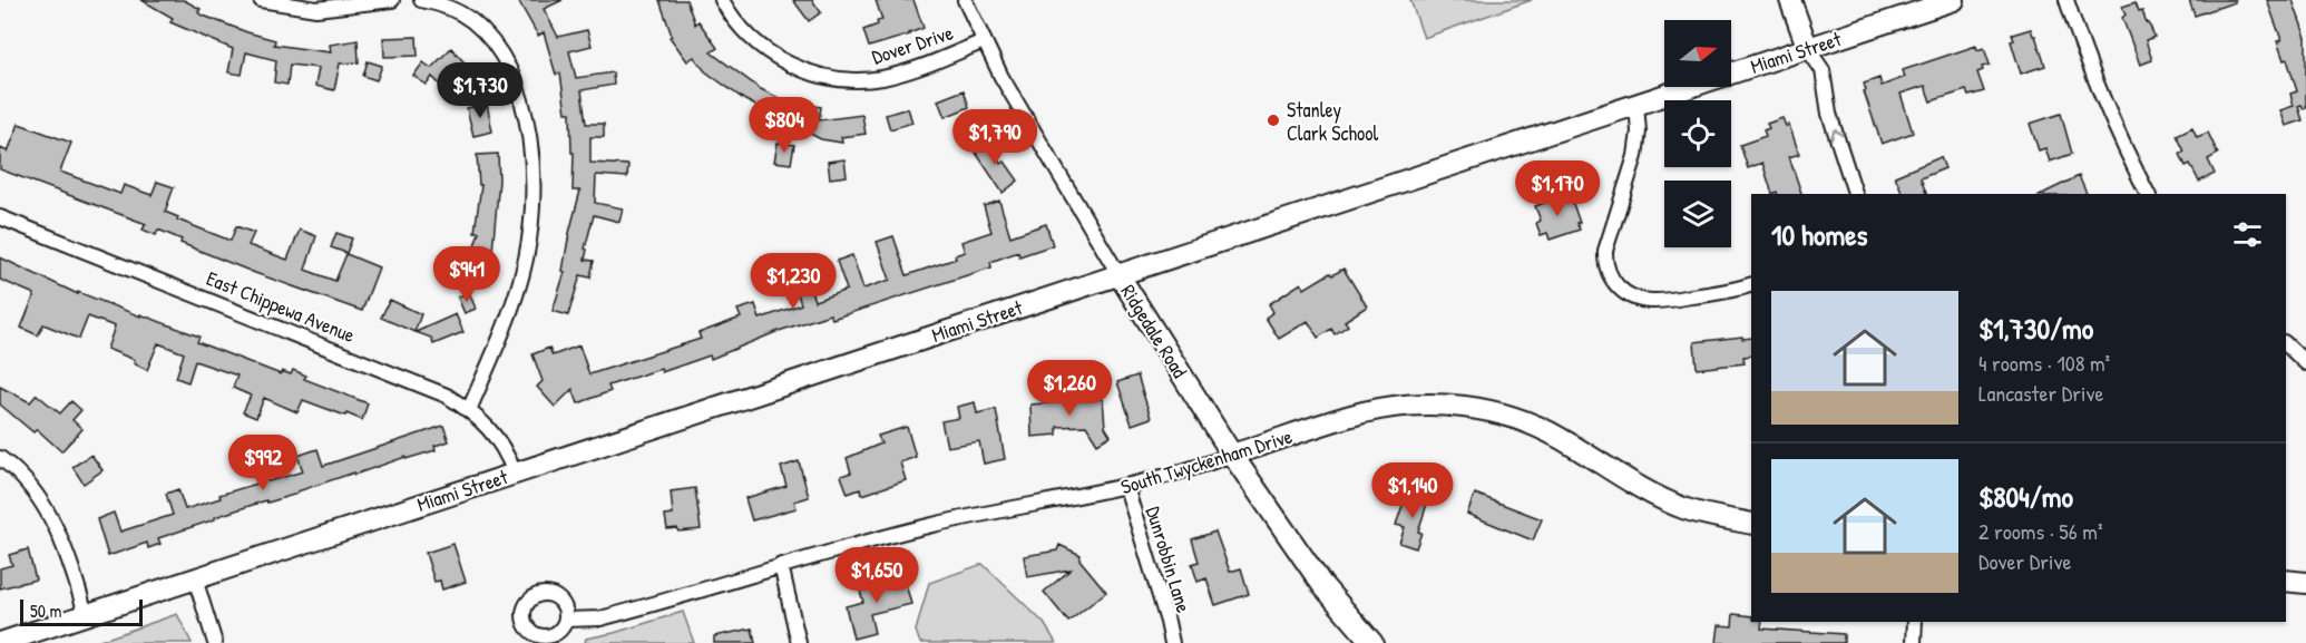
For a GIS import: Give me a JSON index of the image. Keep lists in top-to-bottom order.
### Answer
{
  "streets": {
    "street": [
      "Dover Drive",
      "Miami Street",
      "East Chippewa Avenue",
      "Ridgedale Road",
      "South Twyckenham Drive",
      "Dunrobbin Lane"
    ]
  },
  "crossings": [
    ["Dover Drive", "Ridgedale Road"],
    ["Miami Street", "East Chippewa Avenue"],
    ["Miami Street", "Ridgedale Road"],
    ["Ridgedale Road", "South Twyckenham Drive"],
    ["South Twyckenham Drive", "Dunrobbin Lane"]
  ],
  "places": ["Stanley Clark School"],
  "scale_bar": "50 m",
  "north": "right",
  "page": {
    "price": [
      "$1,730",
      "$804",
      "$1,790",
      "$1,170",
      "$941",
      "$1,230",
      "$1,260",
      "$992",
      "$1,140",
      "$1,650"
    ],
    "heading": "10 homes",
    "list": [
      {
        "name": "$1,730/mo",
        "note": "4 rooms · 108 m² · Lancaster Drive"
      },
      {
        "name": "$804/mo",
        "note": "2 rooms · 56 m² · Dover Drive"
      }
    ],
    "scale": "50 m"
  }
}
